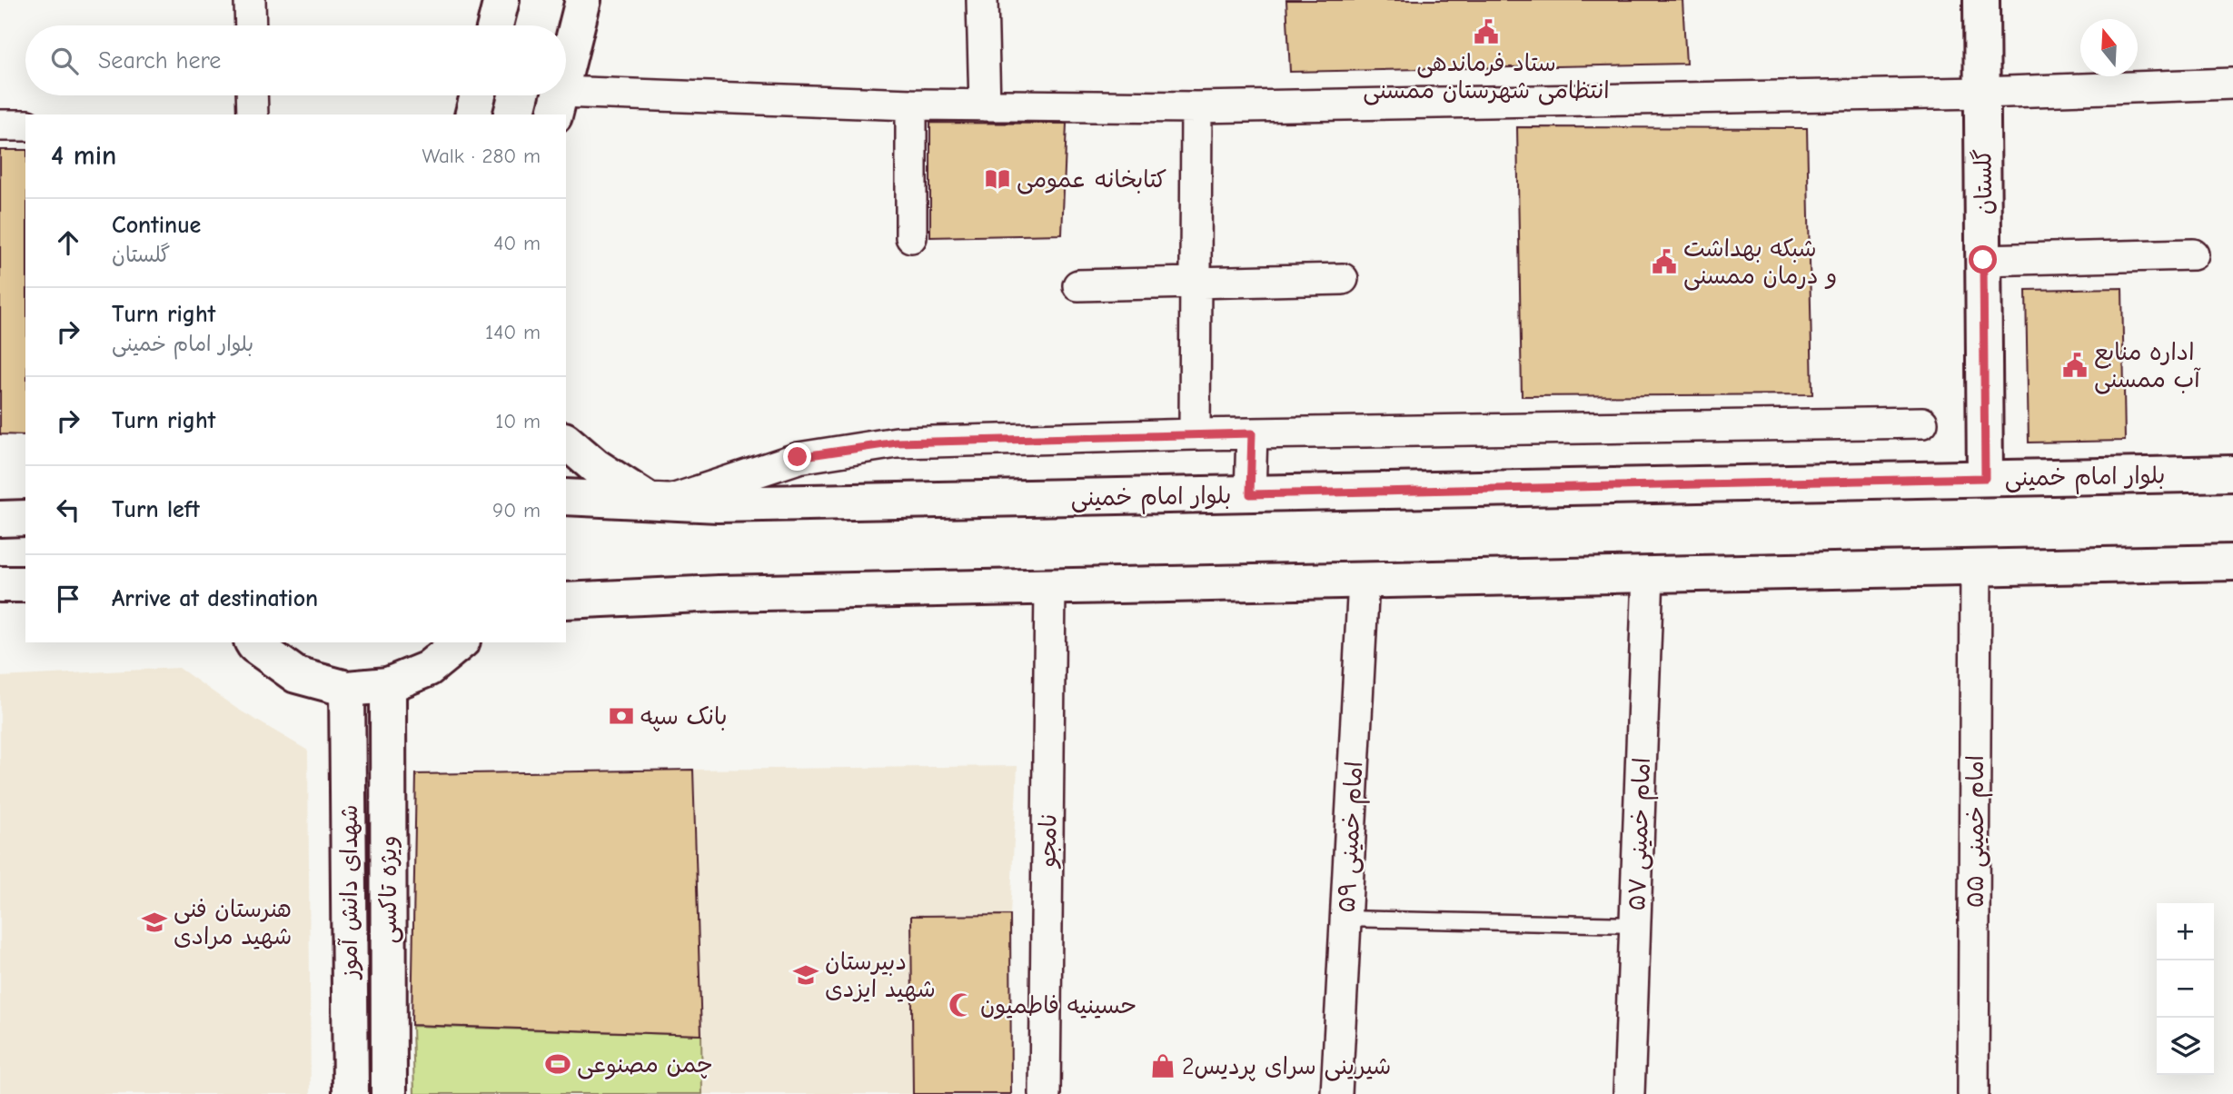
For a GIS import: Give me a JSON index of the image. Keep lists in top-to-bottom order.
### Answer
{
  "streets": {
    "main road": [
      "گلستان",
      "بلوار امام خمينی",
      "ویژه تاکسی",
      "شهدای دانش آموز"
    ],
    "street": [
      "امام خمينی ۵۵",
      "امام خمينی ۵۷",
      "امام خمينی ۵۹",
      "نامجو"
    ]
  },
  "crossings": [
    ["گلستان", "بلوار امام خمينی"]
  ],
  "places": {
    "public building": ["ستاد فرماندهی انتظامی شهرستان ممسنی", "شبکه بهداشت و درمان ممسنی", "اداره منابع آب ممسنی"],
    "library": ["کتابخانه عمومی"],
    "bank": ["بانک سپه"],
    "school or university": ["هنرستان فنی شهید مرادی", "دبیرستان شهید ایزدی"],
    "mosque": ["حسینیه فاطمیون"],
    "sports": ["چمن مصنوعی"],
    "shop": ["شیرینی سرای پردیس2"]
  },
  "north": "top",
  "page": {
    "search": "Search here",
    "heading": ["4 min", "Walk · 280 m"],
    "list": [
      ["Continue", "گلستان", "40 m"],
      ["Turn right", "بلوار امام خمينی", "140 m"],
      ["Turn right", "10 m"],
      ["Turn left", "90 m"],
      "Arrive at destination"
    ],
    "map_buttons": ["+", "−"]
  }
}
